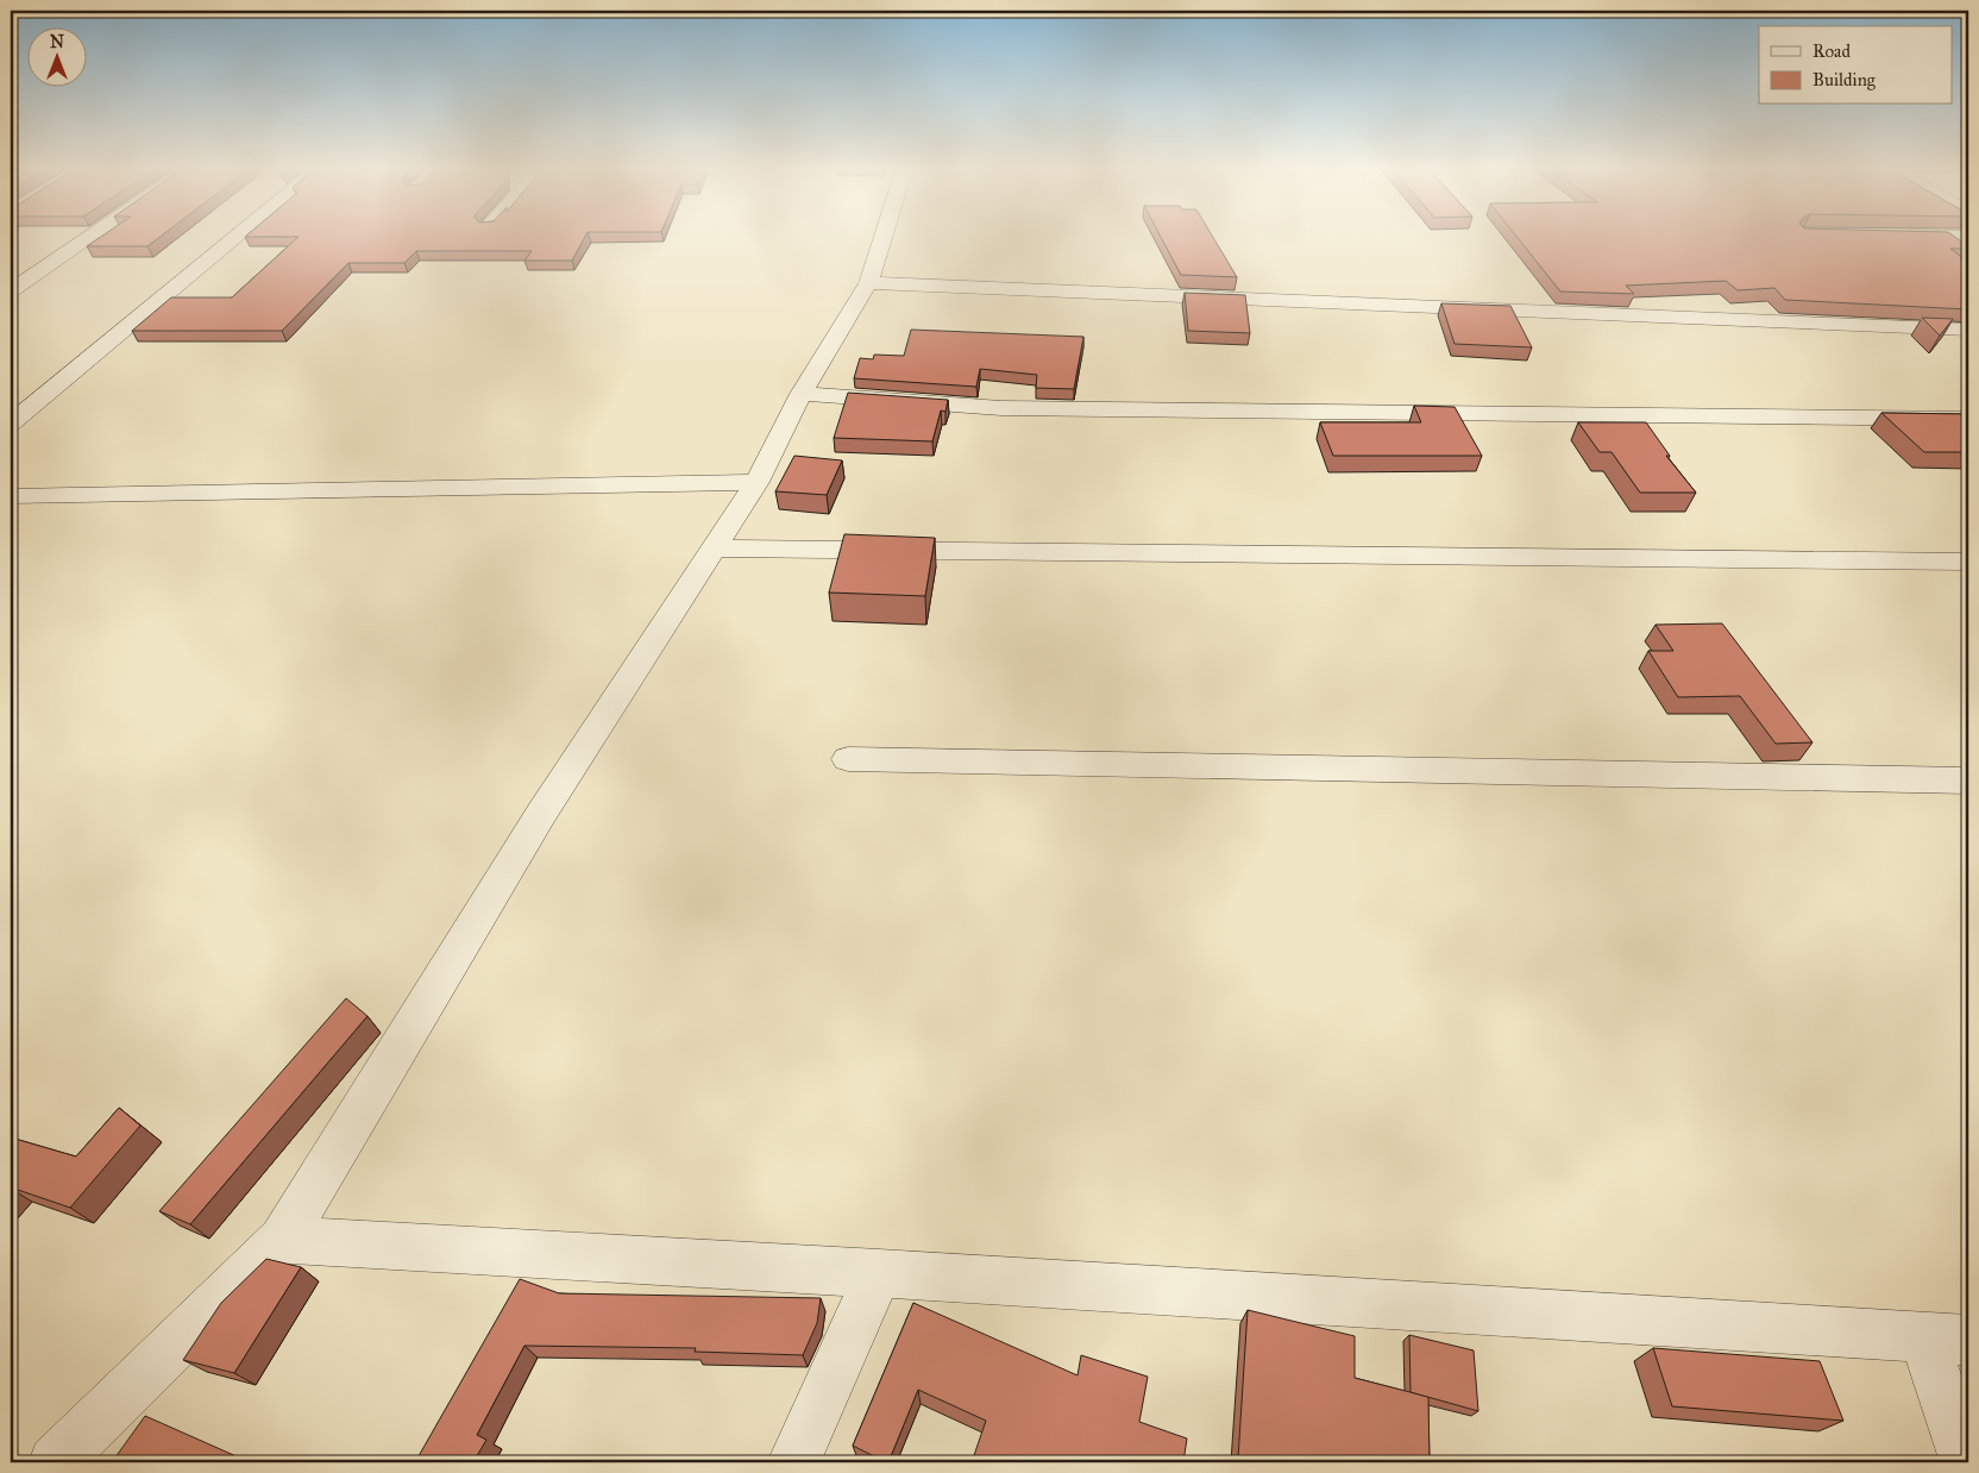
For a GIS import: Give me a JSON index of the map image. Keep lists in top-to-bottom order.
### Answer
{
  "legend": ["Road", "Building"],
  "north": "top"
}
